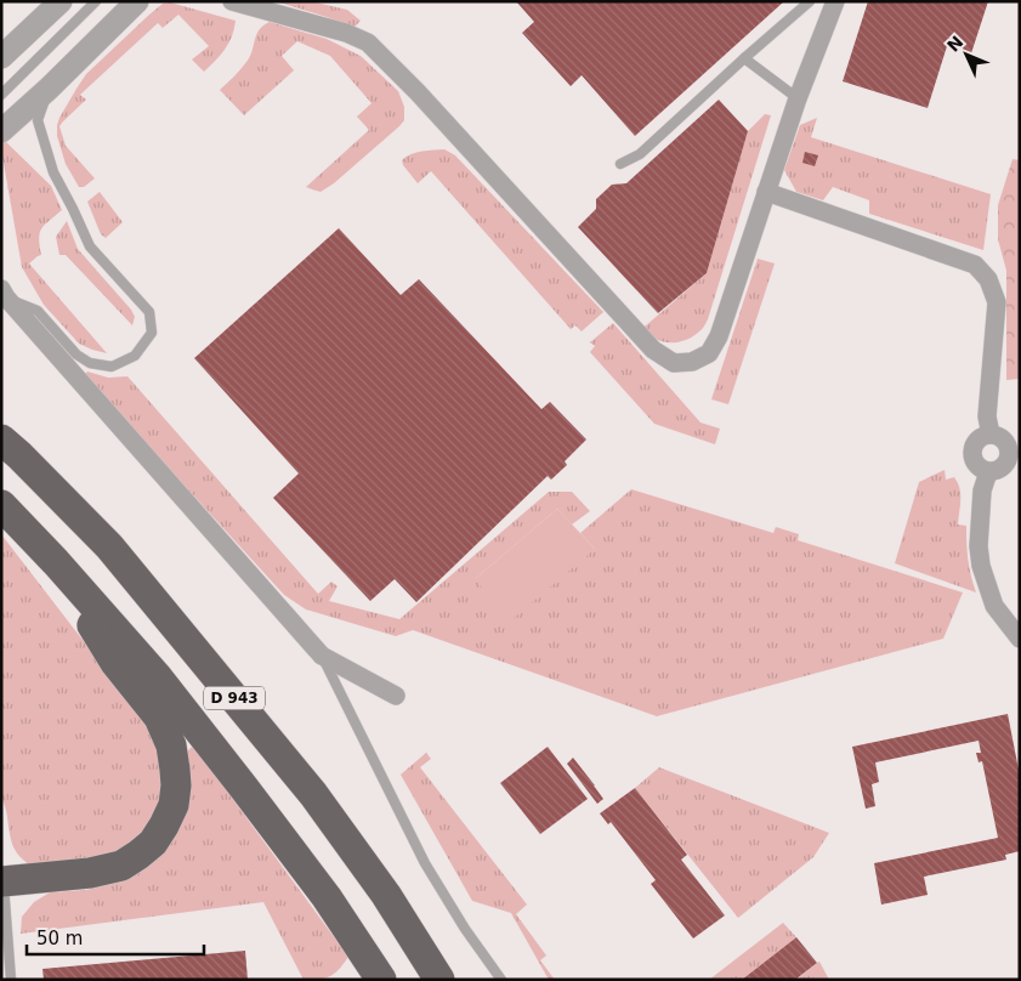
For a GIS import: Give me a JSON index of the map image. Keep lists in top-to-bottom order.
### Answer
{
  "streets": {
    "highway": ["D 943"]
  },
  "scale_bar": "50 m",
  "north": "top left"
}
